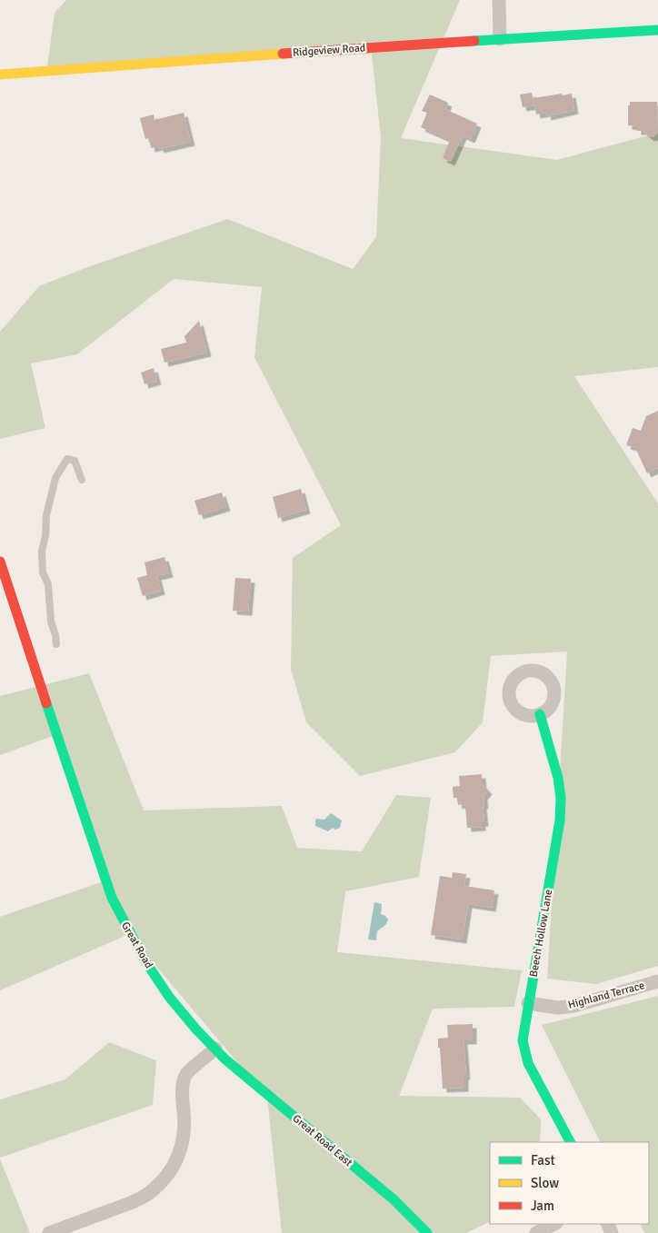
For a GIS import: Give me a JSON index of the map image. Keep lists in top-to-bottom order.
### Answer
{
  "streets": {
    "street": [
      "Ridgeview Road",
      "Beech Hollow Lane",
      "Great Road",
      "Highland Terrace",
      "Great Road East"
    ]
  },
  "crossings": [
    ["Beech Hollow Lane", "Highland Terrace"],
    ["Great Road", "Great Road East"]
  ],
  "legend": ["Fast", "Slow", "Jam"]
}
